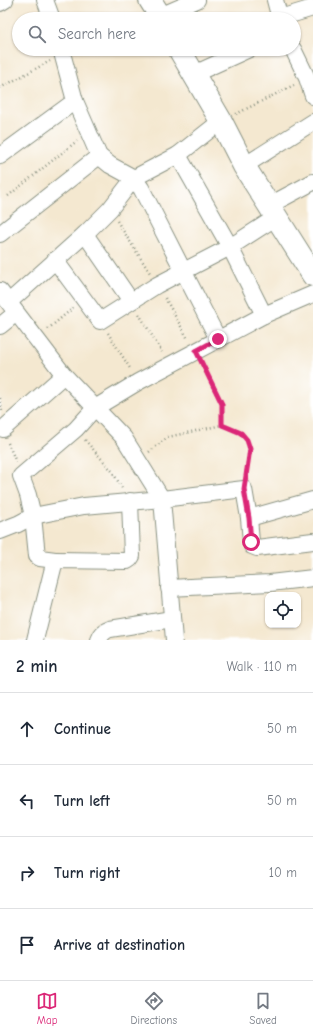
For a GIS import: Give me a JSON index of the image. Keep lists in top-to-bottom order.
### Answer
{
  "page": {
    "search": "Search here",
    "heading": ["2 min", "Walk · 110 m"],
    "list": [
      ["Continue", "50 m"],
      ["Turn left", "50 m"],
      ["Turn right", "10 m"],
      "Arrive at destination"
    ],
    "nav": ["Map", "Directions", "Saved"]
  }
}
